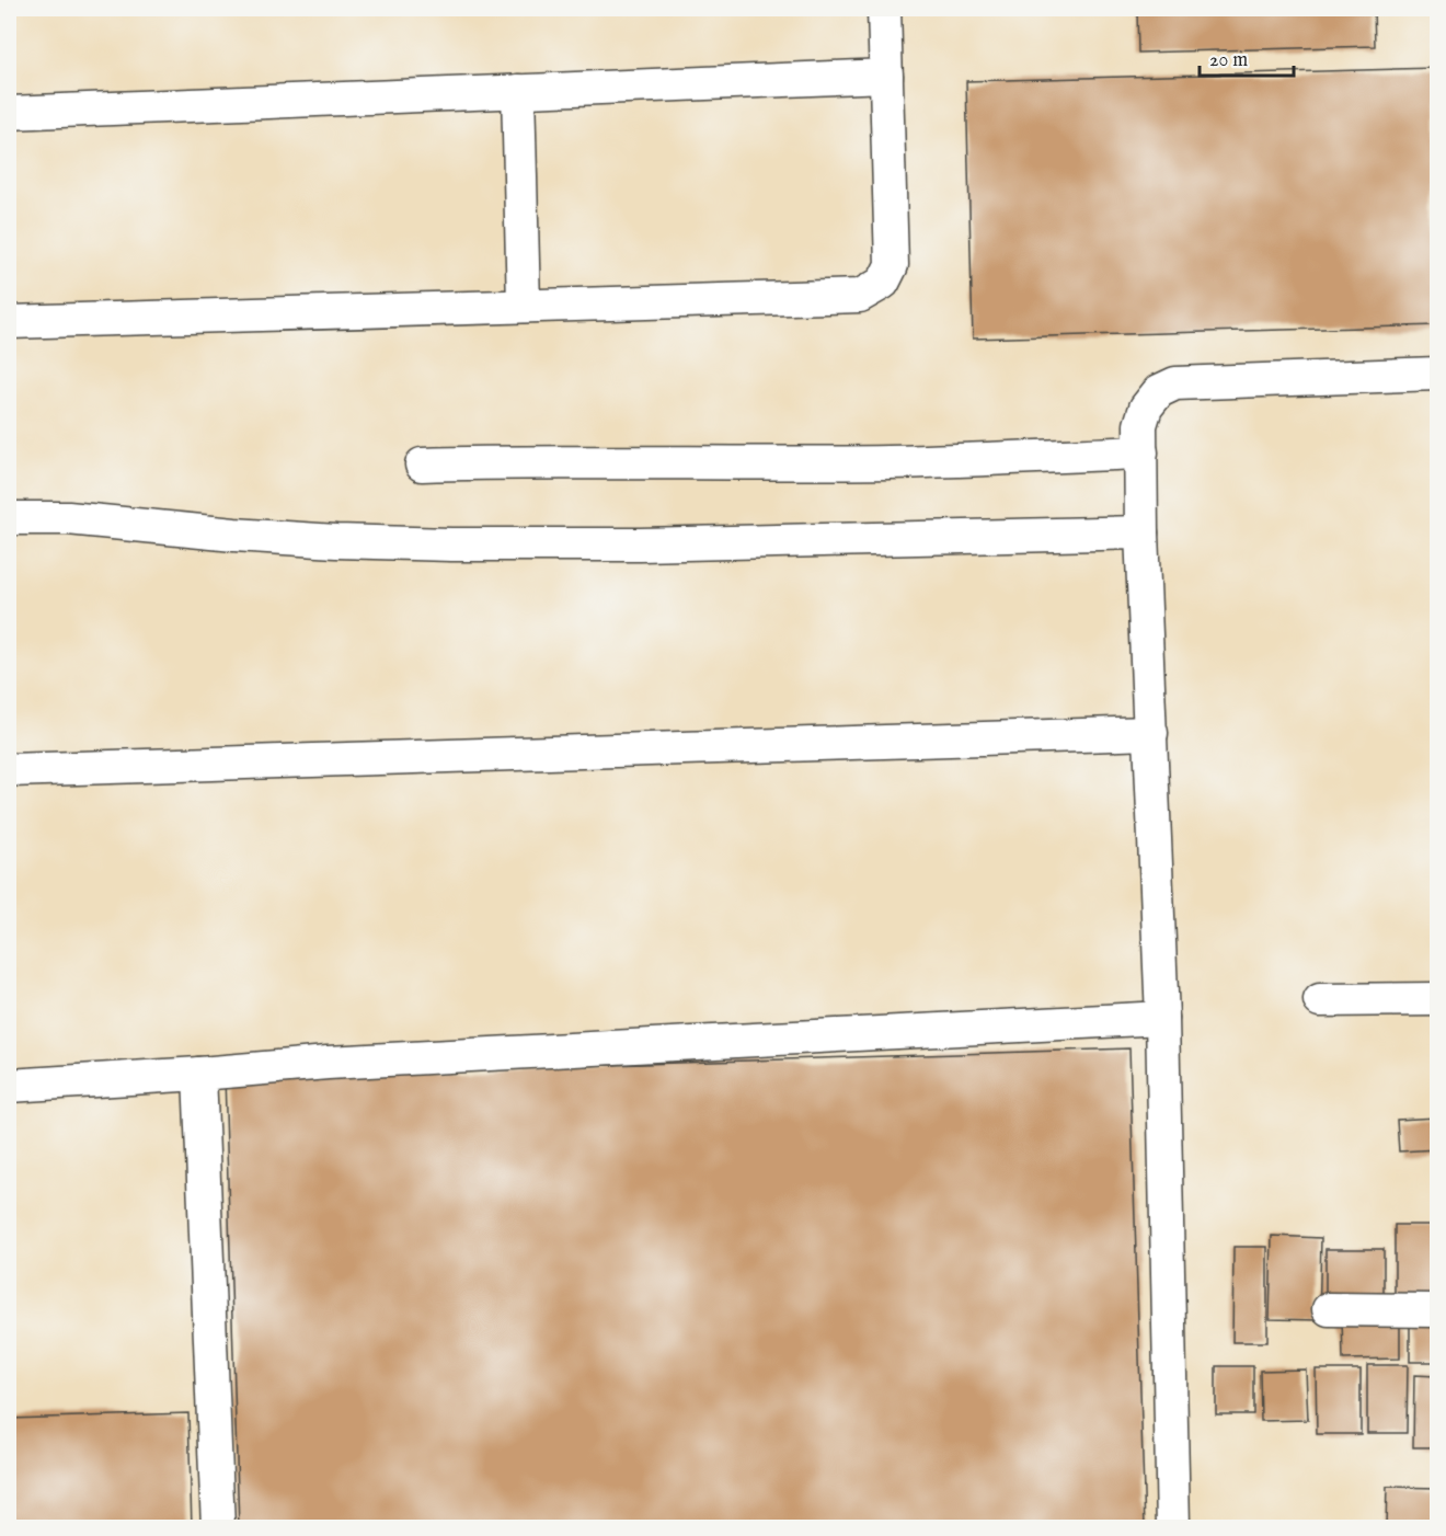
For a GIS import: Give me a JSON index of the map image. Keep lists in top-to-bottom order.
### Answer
{
  "scale_bar": "20 m"
}
